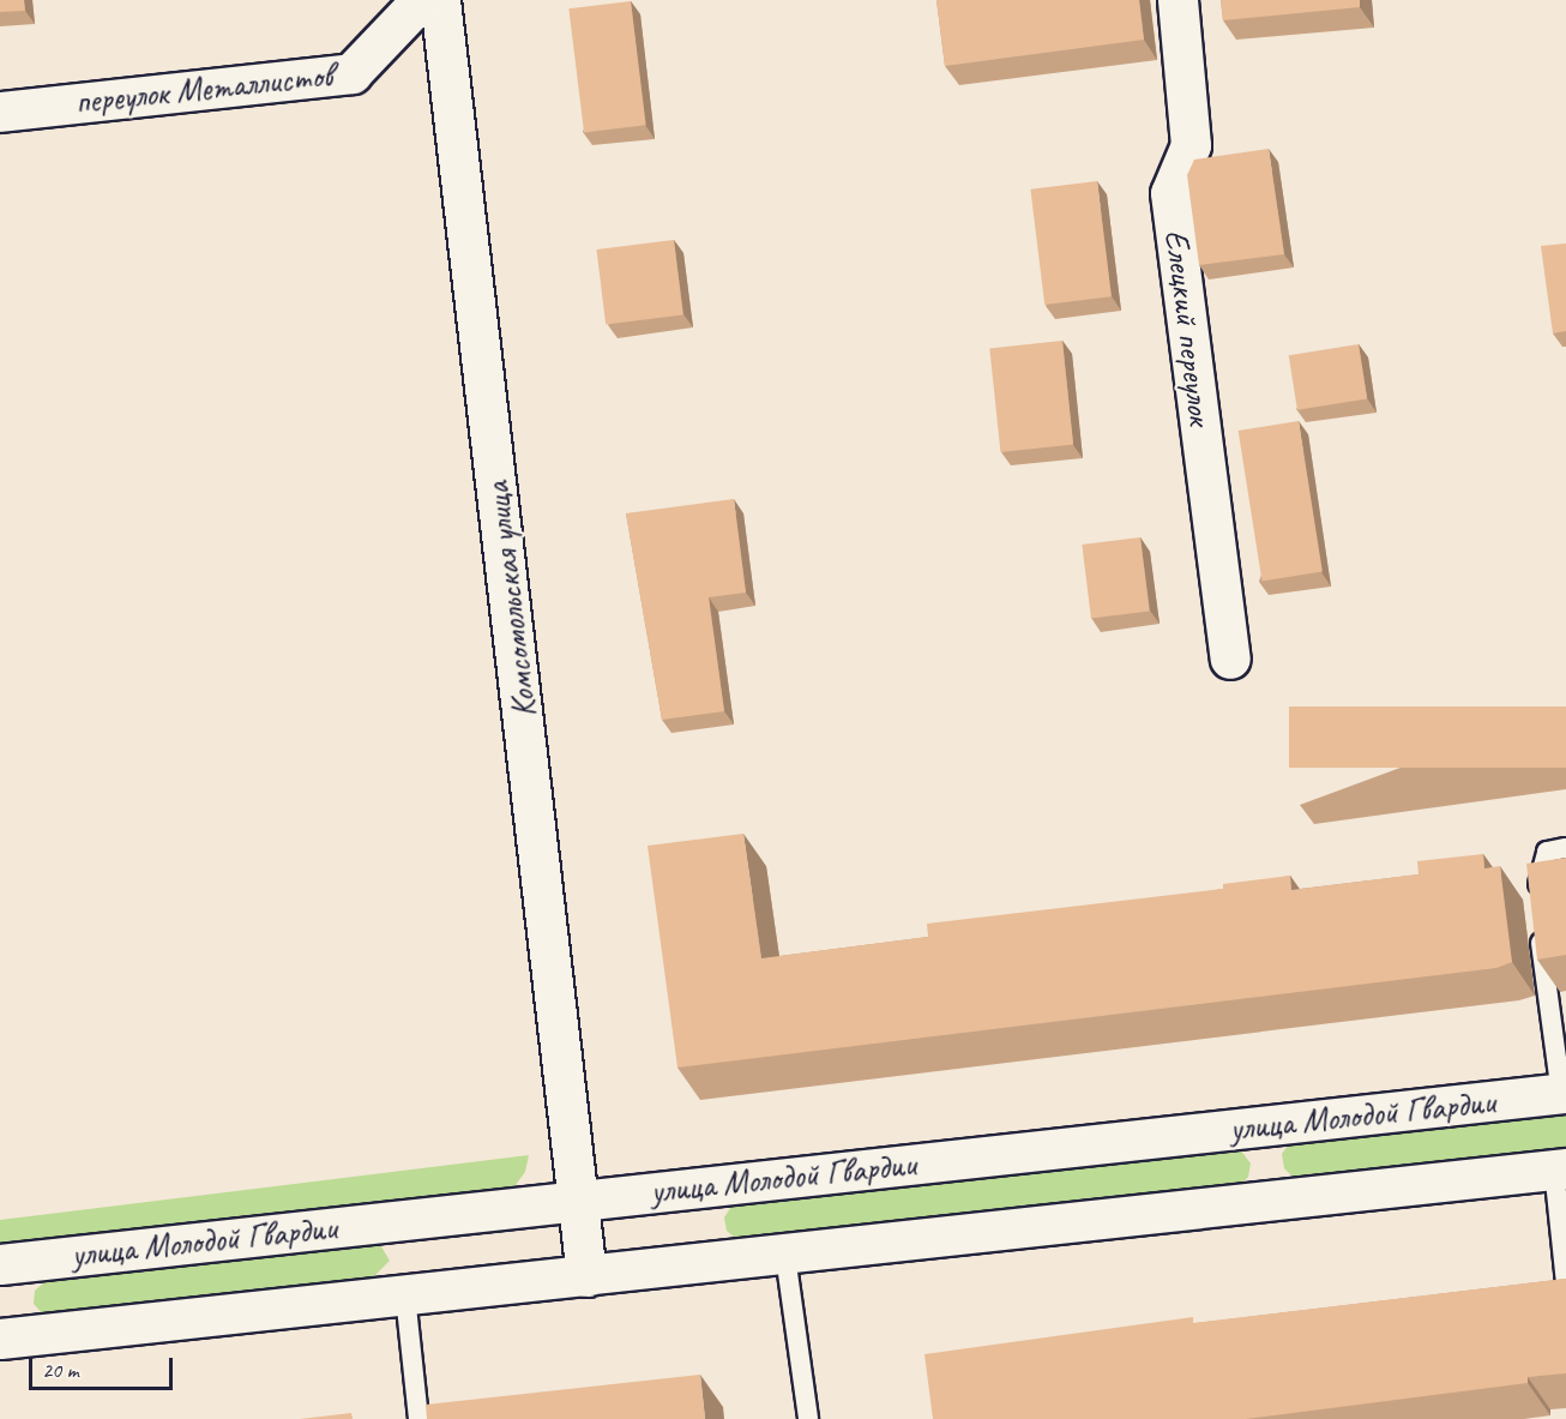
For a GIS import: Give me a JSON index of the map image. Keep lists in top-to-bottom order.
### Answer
{
  "streets": {
    "street": [
      "переулок Металлистов",
      "Елецкий переулок",
      "Комсомольская улица",
      "улица Молодой Гвардии"
    ]
  },
  "crossings": [
    ["Комсомольская улица", "улица Молодой Гвардии"]
  ],
  "scale_bar": "20 m"
}
